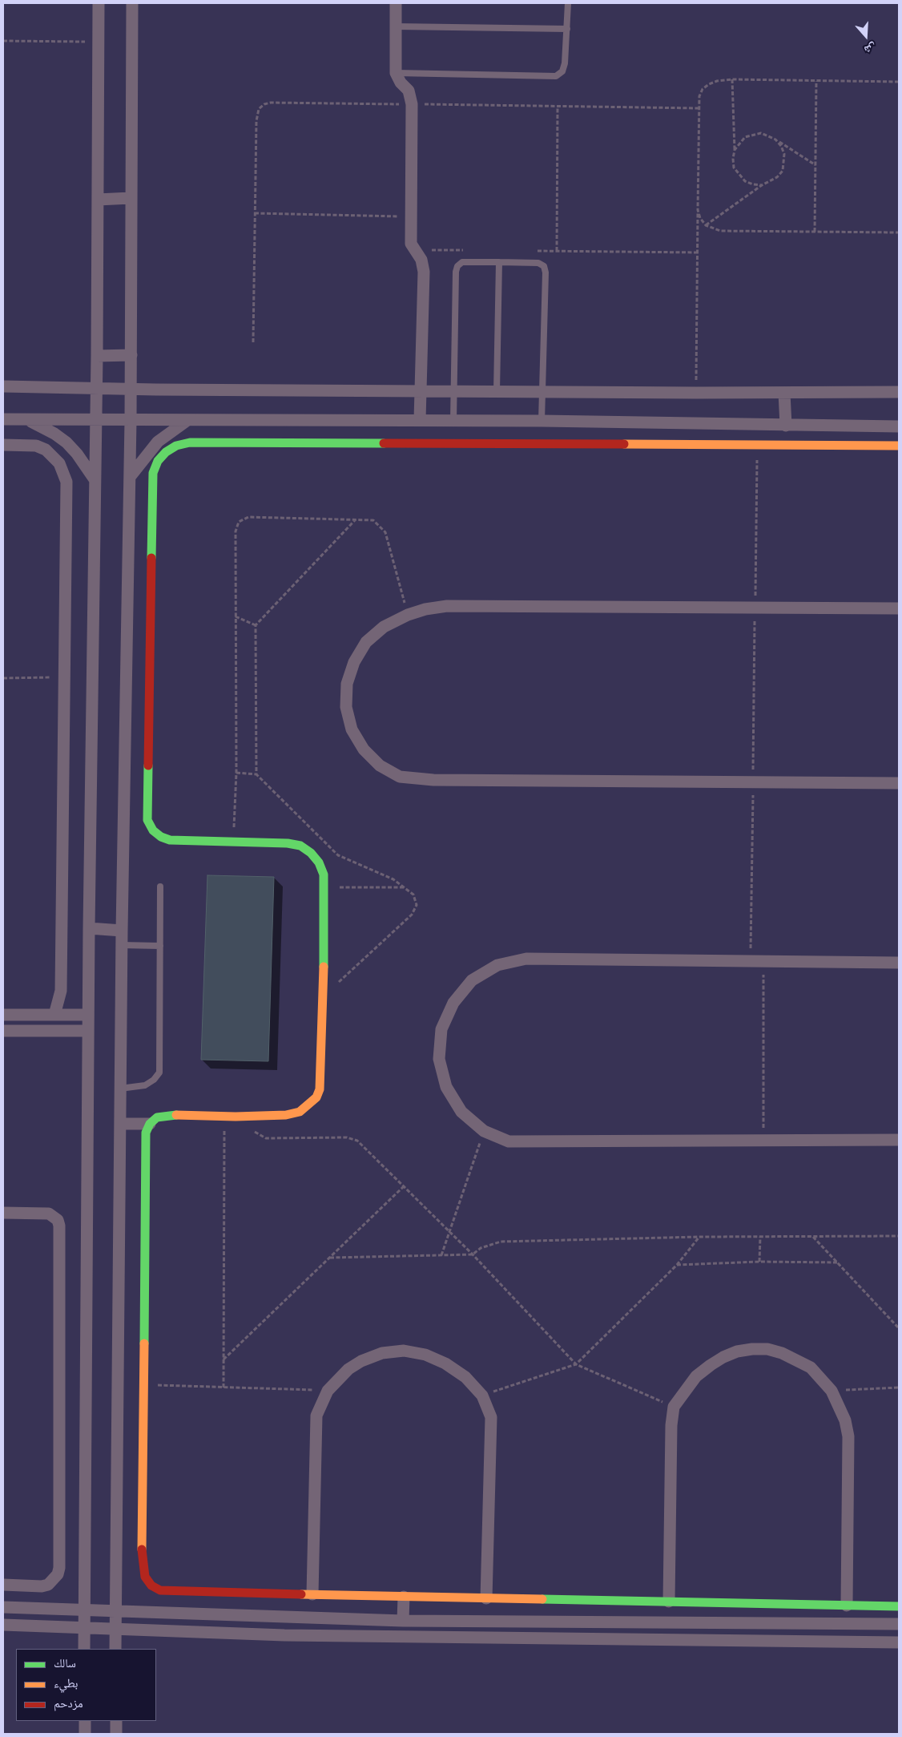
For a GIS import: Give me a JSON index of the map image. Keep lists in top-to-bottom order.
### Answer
{
  "legend": ["سالك", "بطيء", "مزدحم"],
  "north": "bottom"
}
